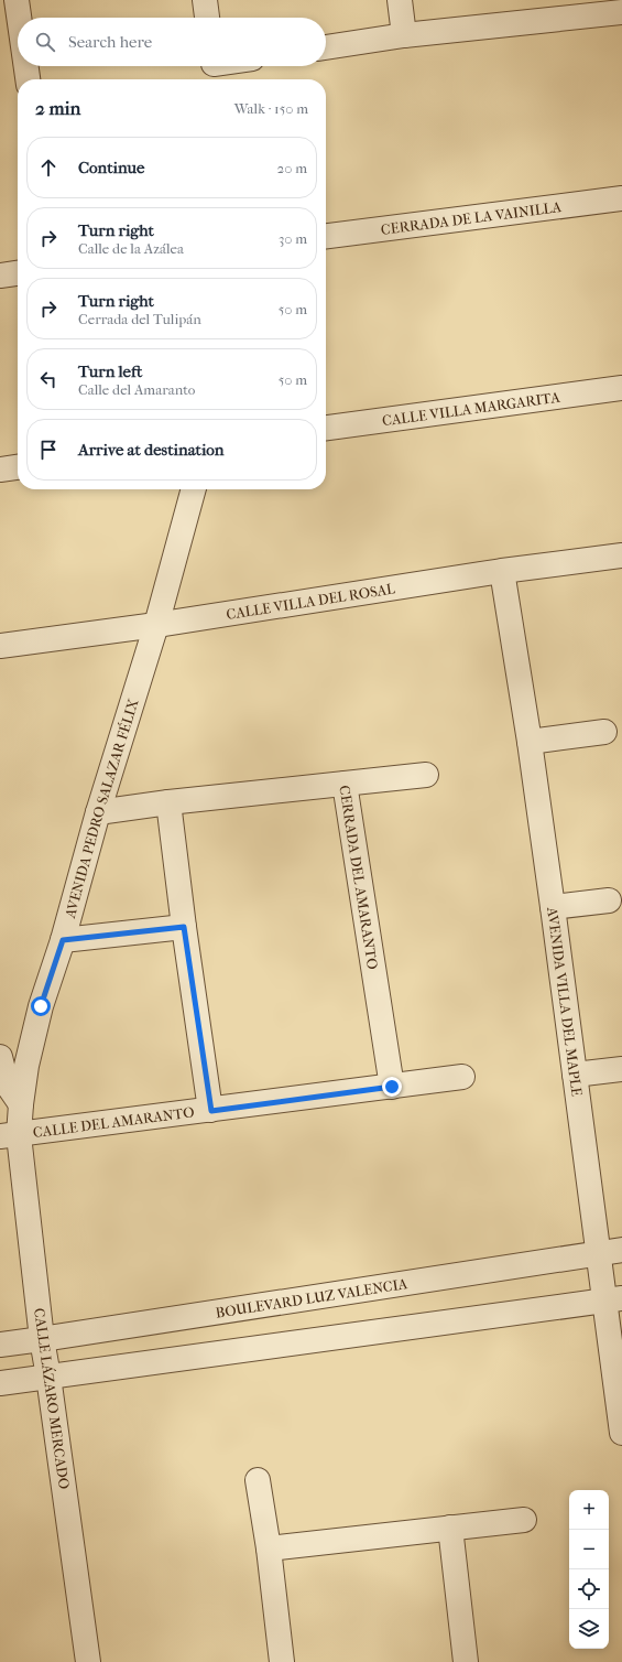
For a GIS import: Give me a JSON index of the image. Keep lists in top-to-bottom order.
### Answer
{
  "streets": {
    "street": [
      "CERRADA DE LA VAINILLA",
      "CALLE VILLA MARGARITA",
      "CALLE VILLA DEL ROSAL",
      "AVENIDA PEDRO SALAZAR FÉLIX",
      "CERRADA DEL AMARANTO",
      "AVENIDA VILLA DEL MAPLE",
      "CALLE DEL AMARANTO",
      "BOULEVARD LUZ VALENCIA",
      "CALLE LÁZARO MERCADO"
    ]
  },
  "crossings": [
    ["CALLE VILLA DEL ROSAL", "AVENIDA PEDRO SALAZAR FÉLIX"],
    ["CALLE VILLA DEL ROSAL", "AVENIDA VILLA DEL MAPLE"],
    ["AVENIDA PEDRO SALAZAR FÉLIX", "CERRADA DEL AMARANTO"],
    ["AVENIDA PEDRO SALAZAR FÉLIX", "CALLE DEL AMARANTO"],
    ["AVENIDA PEDRO SALAZAR FÉLIX", "CALLE LÁZARO MERCADO"],
    ["CERRADA DEL AMARANTO", "CALLE DEL AMARANTO"],
    ["AVENIDA VILLA DEL MAPLE", "BOULEVARD LUZ VALENCIA"],
    ["CALLE DEL AMARANTO", "CALLE LÁZARO MERCADO"],
    ["BOULEVARD LUZ VALENCIA", "CALLE LÁZARO MERCADO"]
  ],
  "page": {
    "search": "Search here",
    "heading": ["2 min", "Walk · 150 m"],
    "list": [
      ["Continue", "20 m"],
      ["Turn right", "Calle de la Azálea", "30 m"],
      ["Turn right", "Cerrada del Tulipán", "50 m"],
      ["Turn left", "Calle del Amaranto", "50 m"],
      "Arrive at destination"
    ],
    "map_buttons": ["+", "−"]
  }
}
